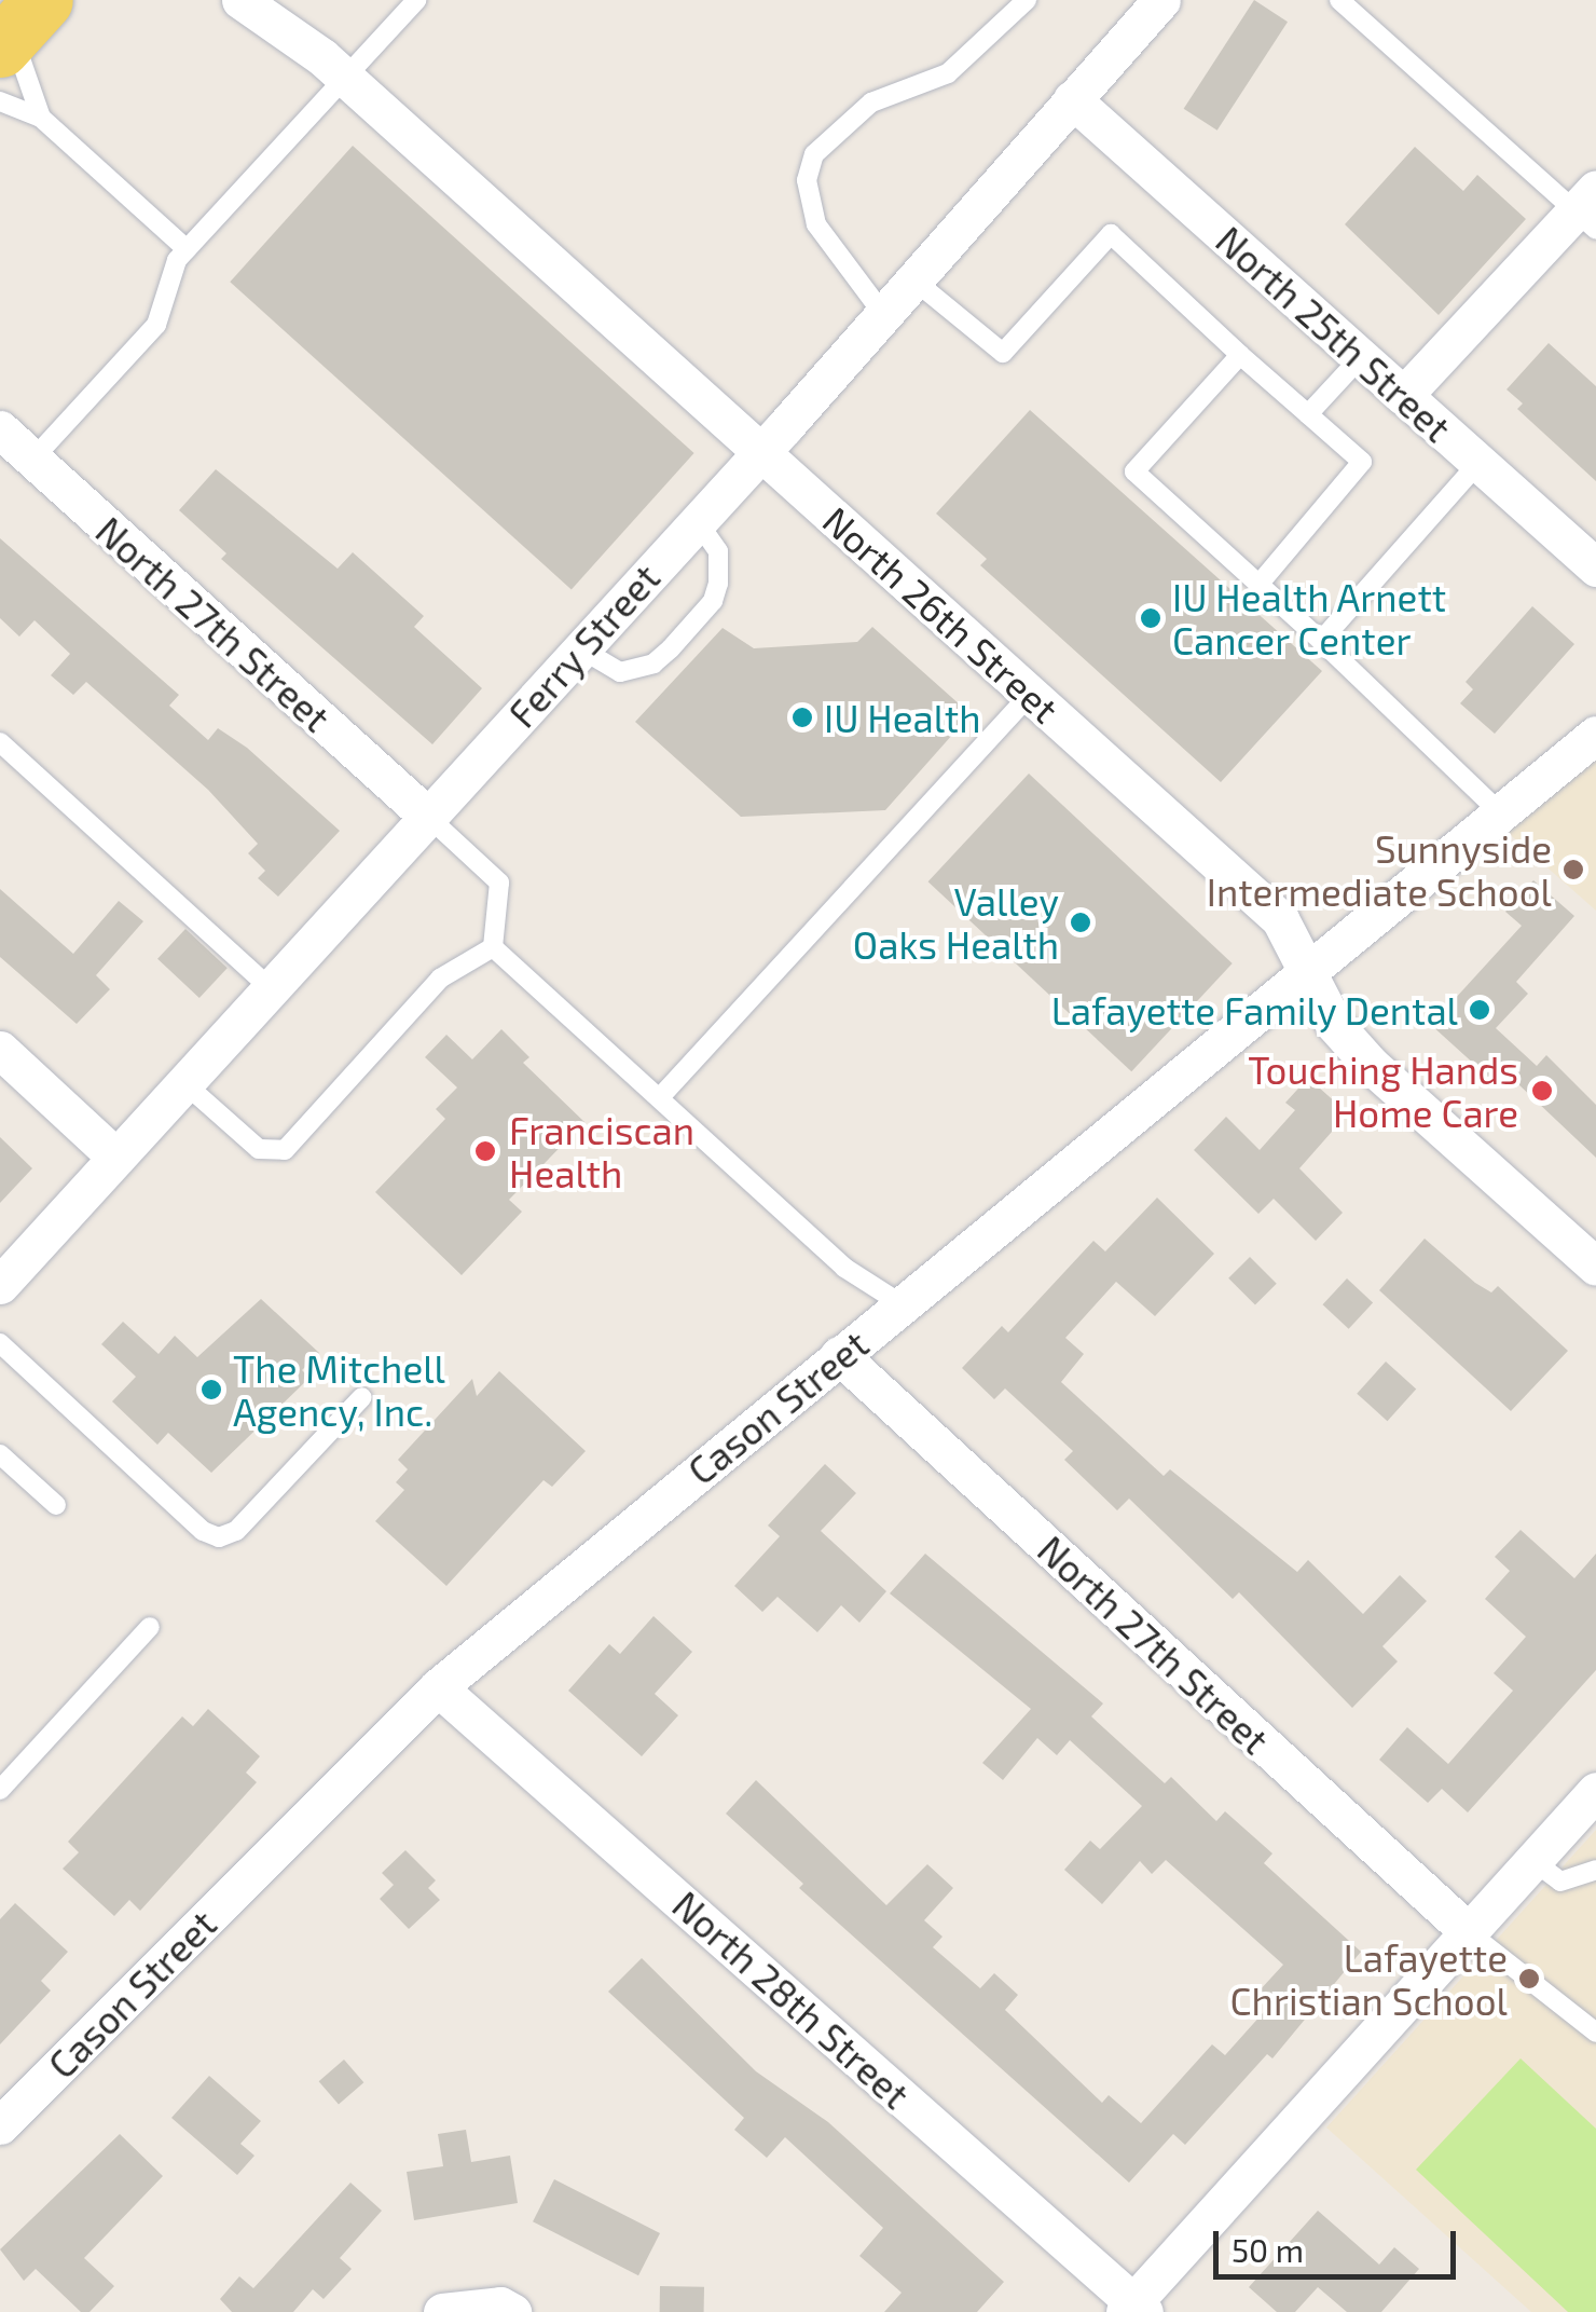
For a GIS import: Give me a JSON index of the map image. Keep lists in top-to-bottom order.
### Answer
{
  "streets": {
    "street": [
      "North 25th Street",
      "North 26th Street",
      "North 27th Street",
      "Ferry Street",
      "Cason Street",
      "North 28th Street"
    ]
  },
  "crossings": [
    ["North 25th Street", "Ferry Street"],
    ["North 26th Street", "Ferry Street"],
    ["North 26th Street", "Cason Street"],
    ["North 27th Street", "Ferry Street"],
    ["North 27th Street", "Cason Street"],
    ["Cason Street", "North 28th Street"]
  ],
  "places": [
    "IU Health Arnett Cancer Center",
    "IU Health",
    "Sunnyside Intermediate School",
    "Valley Oaks Health",
    "Lafayette Family Dental",
    "Touching Hands Home Care",
    "Franciscan Health",
    "The Mitchell Agency, Inc.",
    "Lafayette Christian School"
  ],
  "scale_bar": "50 m"
}
